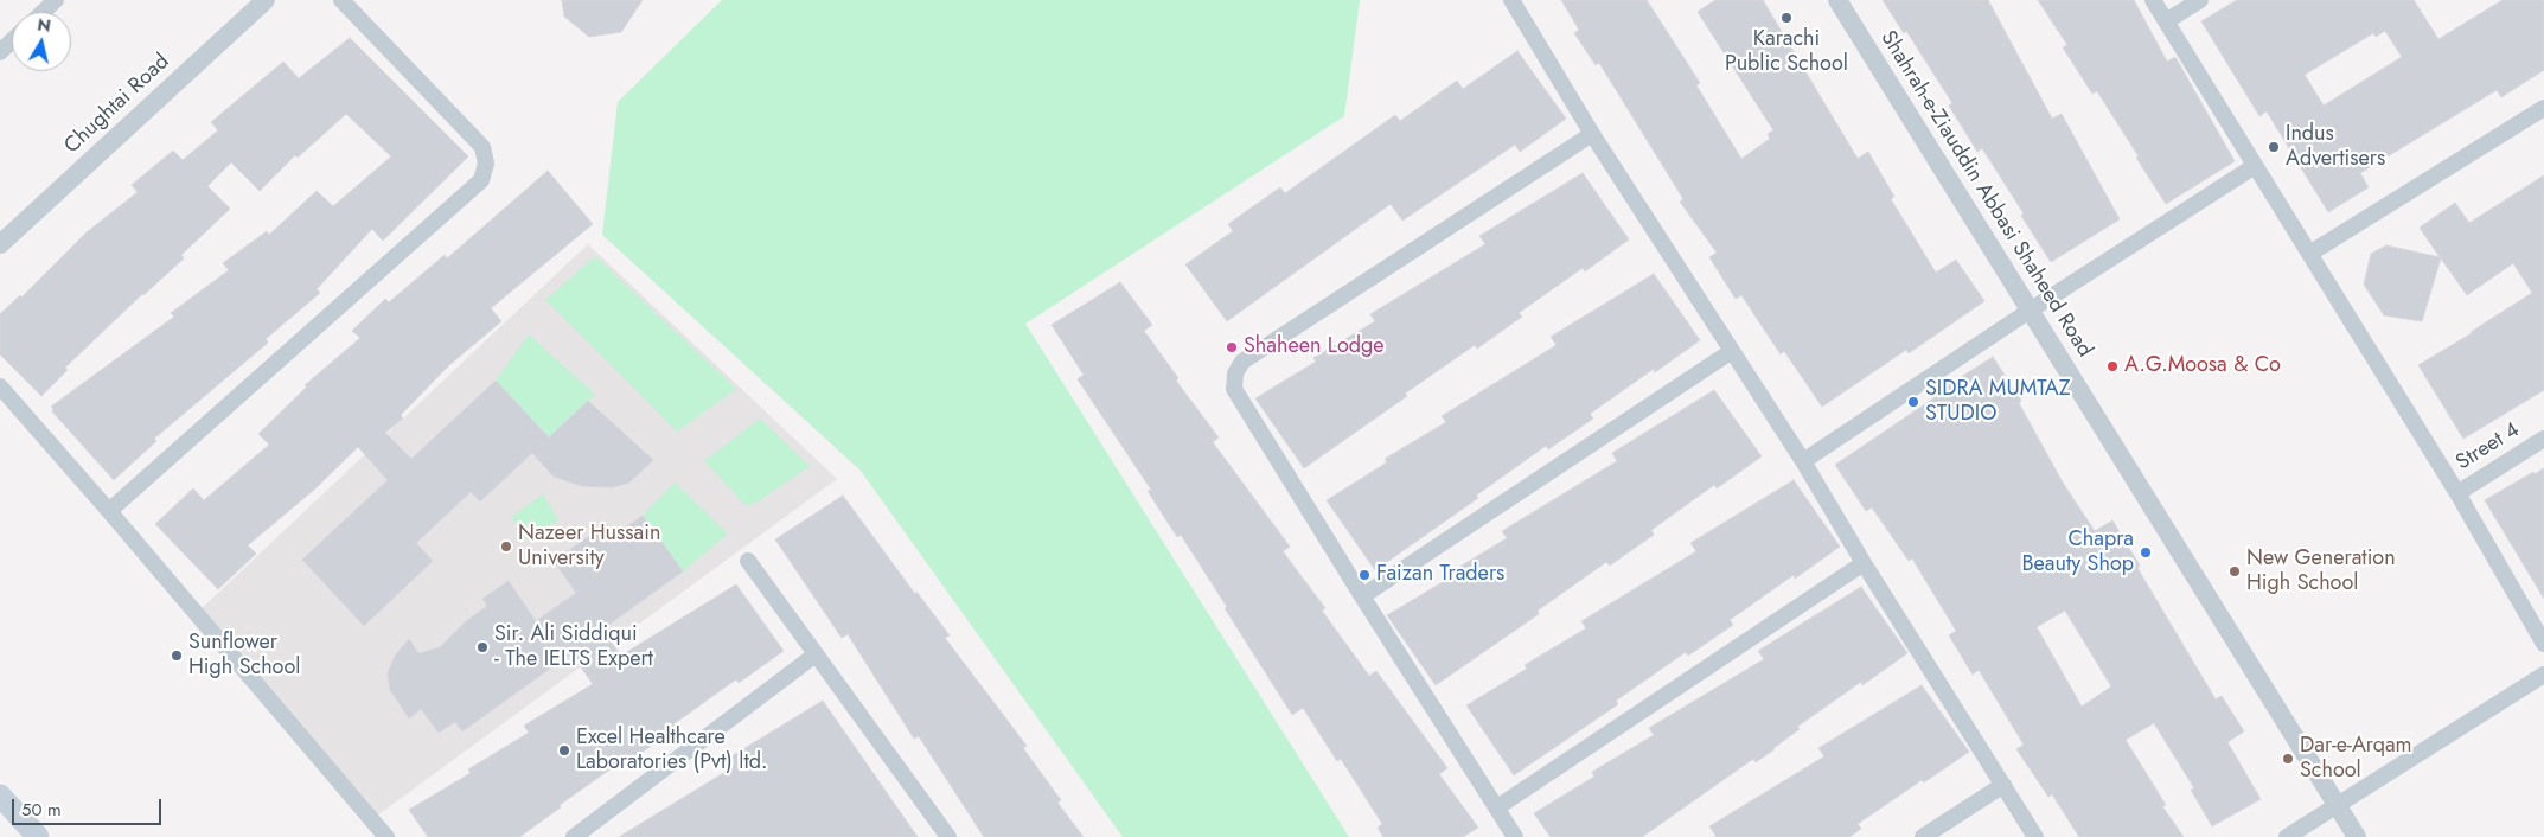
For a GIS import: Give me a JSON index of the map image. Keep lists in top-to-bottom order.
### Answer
{
  "streets": {
    "street": ["Chughtai Road", "Shahrah-e-Ziauddin Abbasi Shaheed Road", "Street 4"]
  },
  "places": [
    "Karachi Public School",
    "Indus Advertisers",
    "Shaheen Lodge",
    "A.G.Moosa & Co",
    "SIDRA MUMTAZ STUDIO",
    "Nazeer Hussain University",
    "Chapra Beauty Shop",
    "New Generation High School",
    "Faizan Traders",
    "Sir. Ali Siddiqui - The IELTS Expert",
    "Sunflower High School",
    "Excel Healthcare Laboratories (Pvt) ltd.",
    "Dar-e-Arqam School"
  ],
  "scale_bar": "50 m",
  "north": "top"
}
